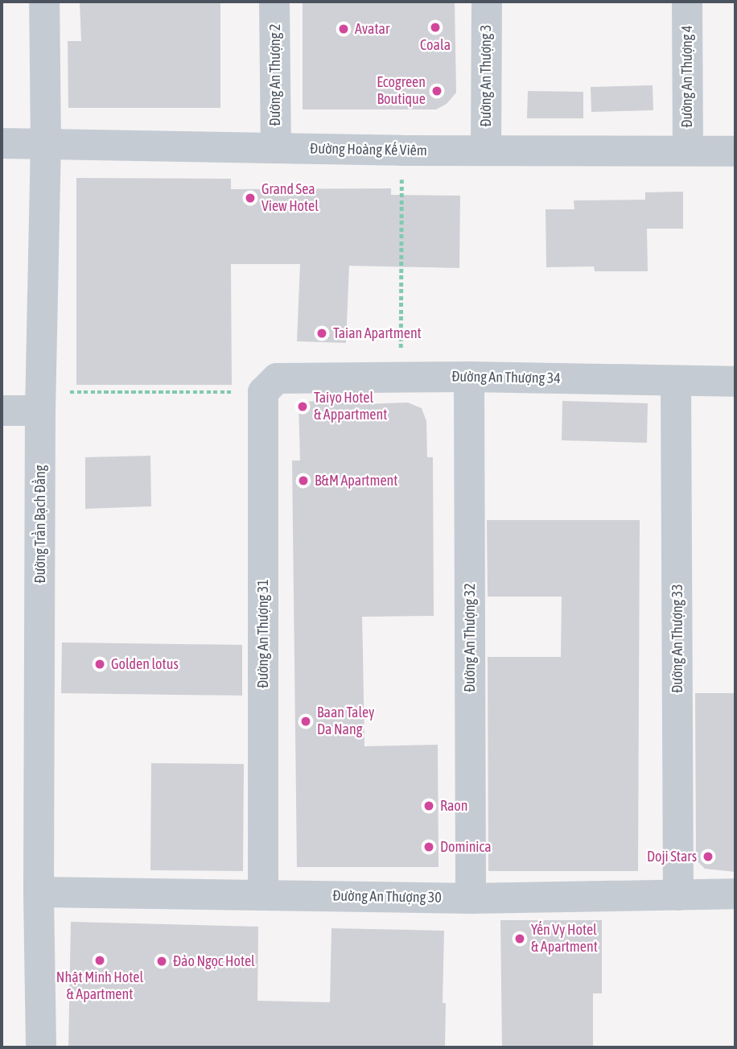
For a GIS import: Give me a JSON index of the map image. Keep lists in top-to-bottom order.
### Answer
{
  "streets": {
    "street": [
      "Đường An Thượng 2",
      "Đường An Thượng 3",
      "Đường An Thượng 4",
      "Đường Hoàng Kế Viêm",
      "Đường An Thượng 34",
      "Đường Trần Bạch Đằng",
      "Đường An Thượng 31",
      "Đường An Thượng 32",
      "Đường An Thượng 33",
      "Đường An Thượng 30"
    ]
  },
  "crossings": [
    ["Đường An Thượng 2", "Đường Hoàng Kế Viêm"],
    ["Đường An Thượng 3", "Đường Hoàng Kế Viêm"],
    ["Đường An Thượng 4", "Đường Hoàng Kế Viêm"],
    ["Đường Hoàng Kế Viêm", "Đường Trần Bạch Đằng"],
    ["Đường An Thượng 34", "Đường An Thượng 31"],
    ["Đường An Thượng 34", "Đường An Thượng 32"],
    ["Đường An Thượng 34", "Đường An Thượng 33"],
    ["Đường Trần Bạch Đằng", "Đường An Thượng 30"],
    ["Đường An Thượng 31", "Đường An Thượng 30"],
    ["Đường An Thượng 32", "Đường An Thượng 30"],
    ["Đường An Thượng 33", "Đường An Thượng 30"]
  ],
  "places": [
    "Coala",
    "Avatar",
    "Ecogreen Boutique",
    "Grand Sea View Hotel",
    "Taian Apartment",
    "Taiyo Hotel & Appartment",
    "B&M Apartment",
    "Golden lotus",
    "Baan Taley Da Nang",
    "Raon",
    "Dominica",
    "Doji Stars",
    "Yến Vy Hotel & Apartment",
    "Nhật Minh Hotel & Apartment",
    "Đảo Ngọc Hotel"
  ]
}
